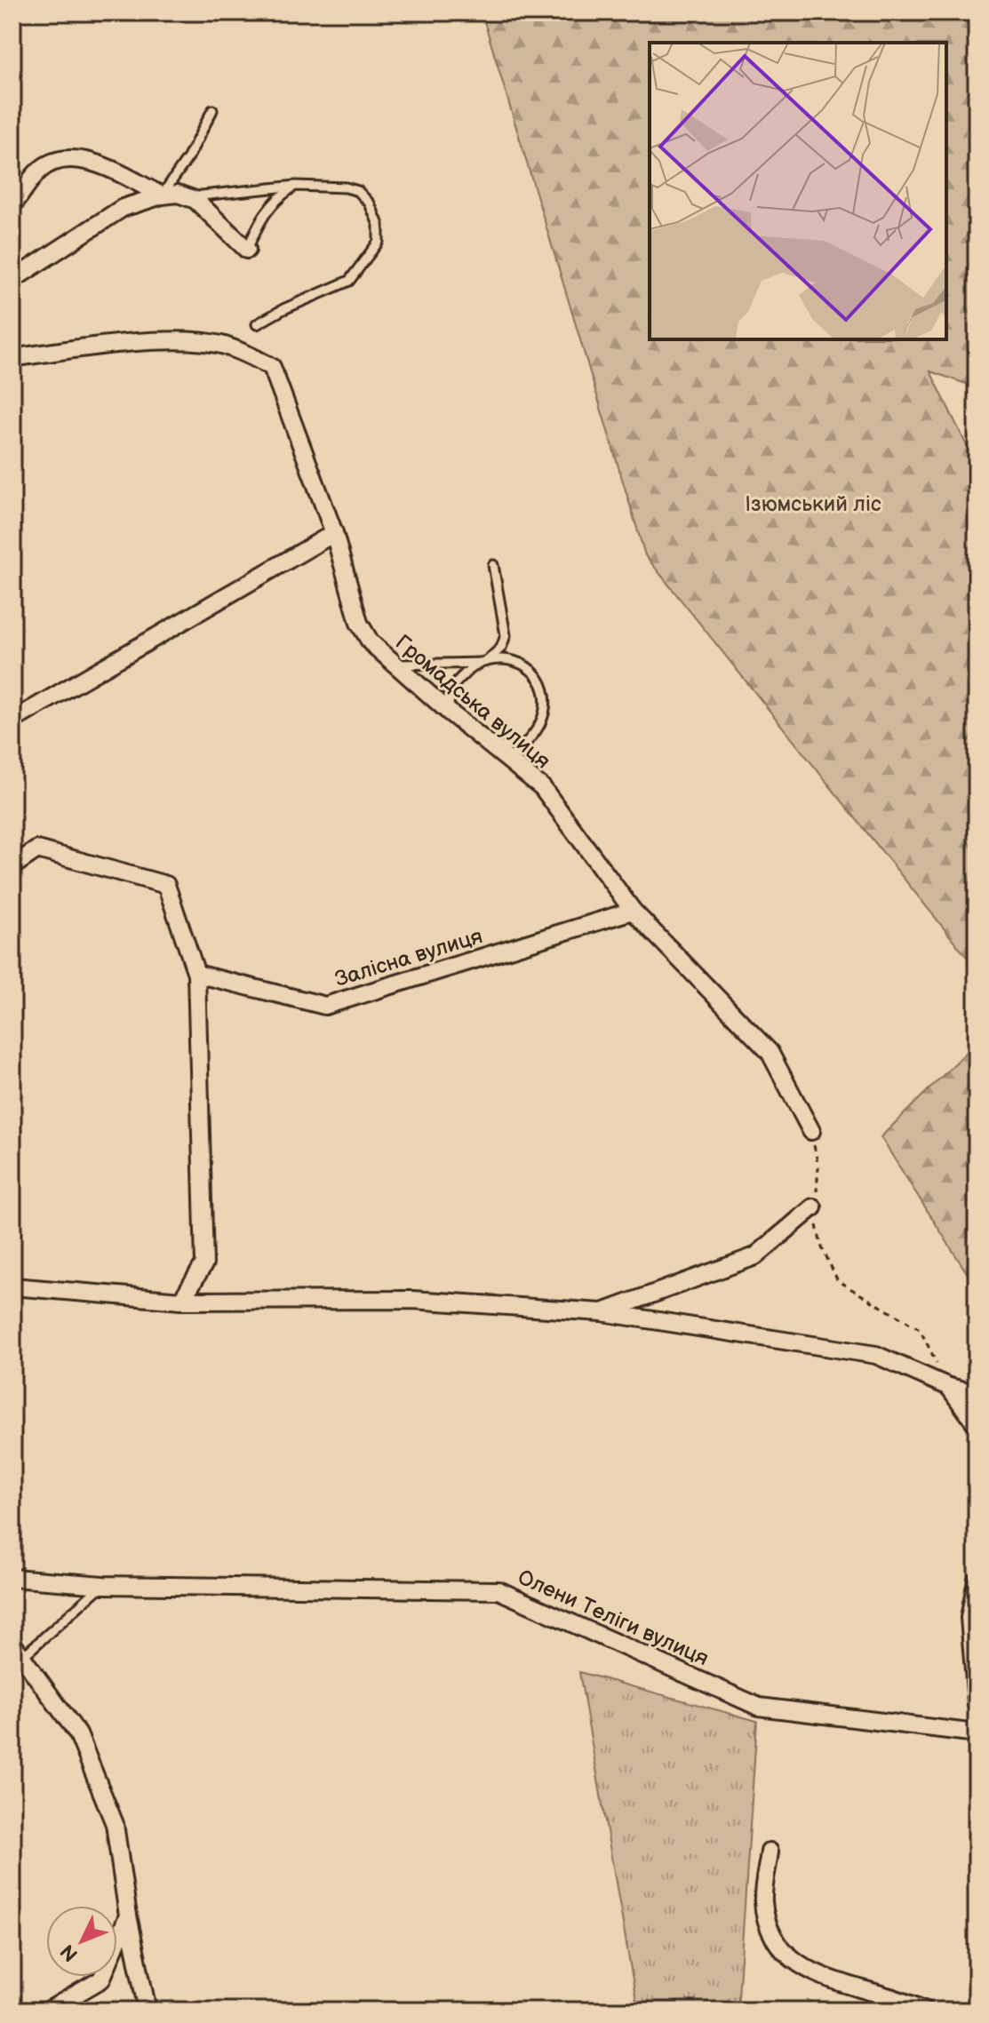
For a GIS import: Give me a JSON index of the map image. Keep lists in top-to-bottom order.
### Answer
{
  "streets": {
    "street": ["Громадська вулиця", "Залісна вулиця", "Олени Теліги вулиця"]
  },
  "crossings": [
    ["Громадська вулиця", "Залісна вулиця"]
  ],
  "parks": ["Ізюмський ліс"],
  "north": "bottom left"
}
